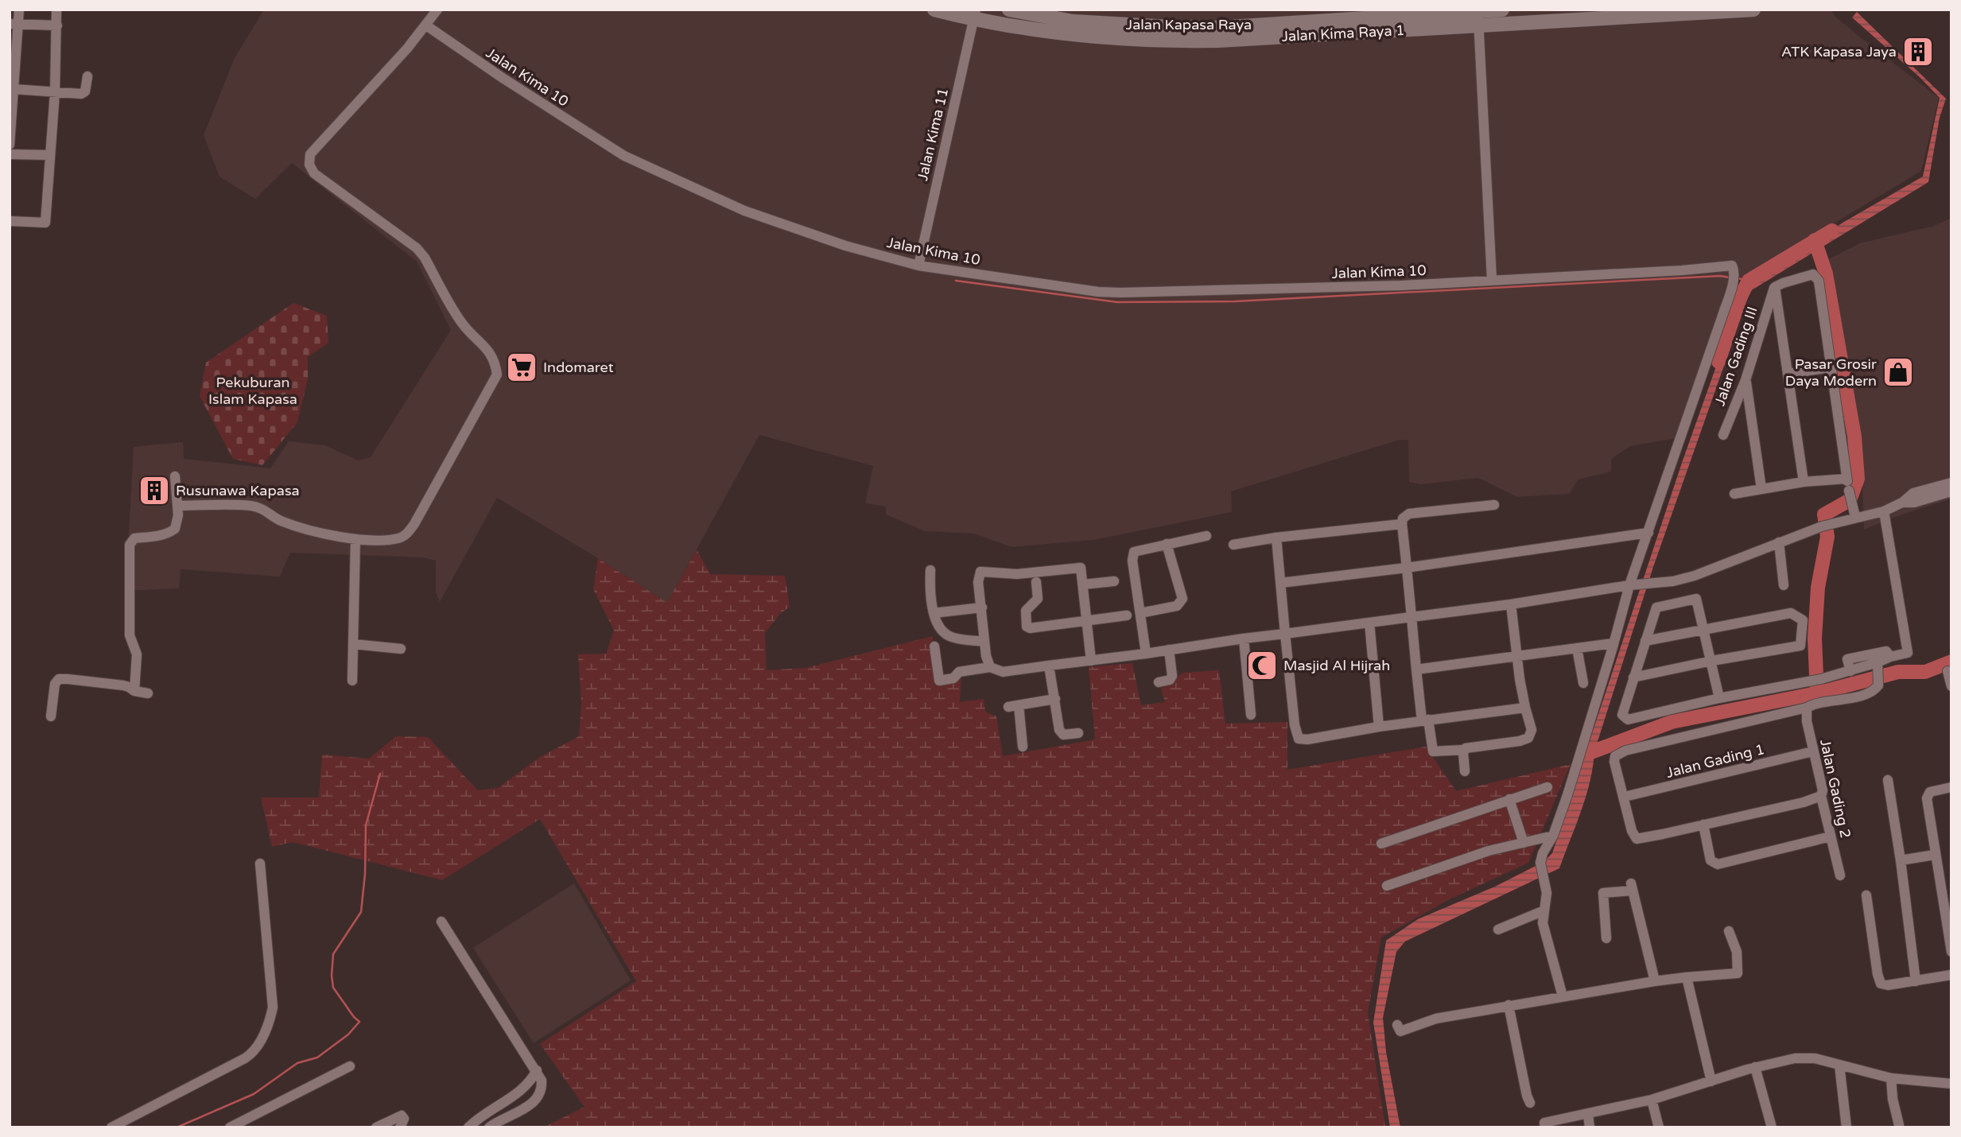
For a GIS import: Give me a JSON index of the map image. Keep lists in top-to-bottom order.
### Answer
{
  "streets": {
    "main road": ["Jalan Kapasa Raya", "Jalan Kima Raya 1"],
    "street": [
      "Jalan Kima 10",
      "Jalan Kima 11",
      "Jalan Gading III",
      "Jalan Gading 1",
      "Jalan Gading 2"
    ]
  },
  "crossings": [
    ["Jalan Kapasa Raya", "Jalan Kima Raya 1"],
    ["Jalan Kima Raya 1", "Jalan Kima 11"],
    ["Jalan Kima 10", "Jalan Kima 11"],
    ["Jalan Gading 1", "Jalan Gading 2"]
  ],
  "parks": ["Pekuburan Islam Kapasa"],
  "places": {
    "building": ["ATK Kapasa Jaya", "Rusunawa Kapasa"],
    "supermarket": ["Indomaret"],
    "shop": ["Pasar Grosir Daya Modern"],
    "mosque": ["Masjid Al Hijrah"]
  }
}
